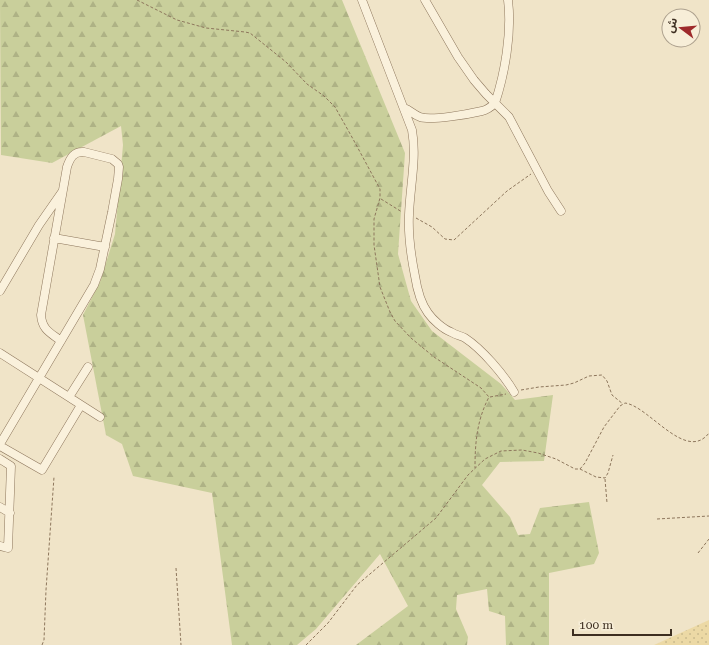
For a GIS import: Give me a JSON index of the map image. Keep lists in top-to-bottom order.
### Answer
{
  "scale_bar": "100 m",
  "north": "left"
}
